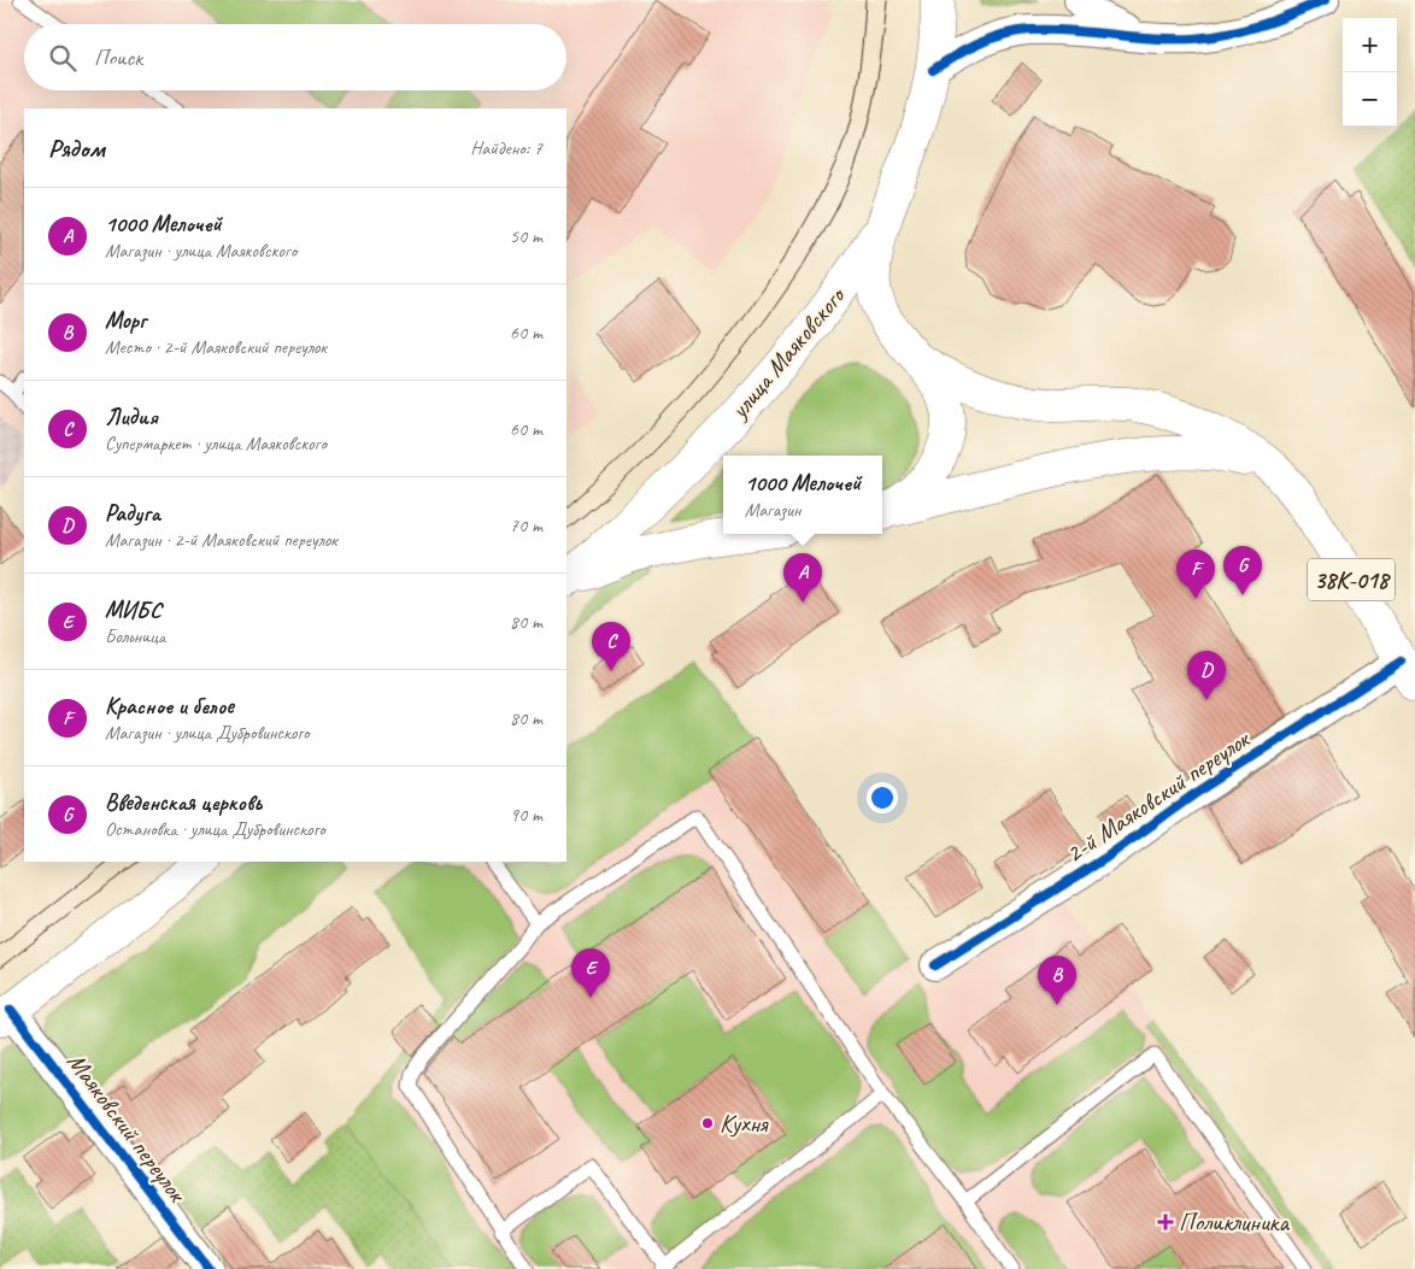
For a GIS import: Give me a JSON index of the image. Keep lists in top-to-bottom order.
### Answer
{
  "streets": {
    "main road": ["улица Маяковского", "38К-018"],
    "street": ["2-й Маяковский переулок", "Маяковский переулок"]
  },
  "crossings": [
    ["38К-018", "2-й Маяковский переулок"]
  ],
  "places": {
    "other": ["Кухня"],
    "health": ["Поликлиника"]
  },
  "page": {
    "map_buttons": ["+", "−"],
    "search": "Поиск",
    "heading": ["Рядом", "Найдено: 7"],
    "list": [
      {
        "mark": "A",
        "name": "1000 Мелочей",
        "note": "Магазин · улица Маяковского",
        "value": "50 m"
      },
      {
        "mark": "B",
        "name": "Морг",
        "note": "Место · 2-й Маяковский переулок",
        "value": "60 m"
      },
      {
        "mark": "C",
        "name": "Лидия",
        "note": "Супермаркет · улица Маяковского",
        "value": "60 m"
      },
      {
        "mark": "D",
        "name": "Радуга",
        "note": "Магазин · 2-й Маяковский переулок",
        "value": "70 m"
      },
      {
        "mark": "E",
        "name": "МИБС",
        "note": "Больница",
        "value": "80 m"
      },
      {
        "mark": "F",
        "name": "Красное и белое",
        "note": "Магазин · улица Дубровинского",
        "value": "80 m"
      },
      {
        "mark": "G",
        "name": "Введенская церковь",
        "note": "Остановка · улица Дубровинского",
        "value": "90 m"
      }
    ],
    "popup": ["1000 Мелочей", "Магазин"],
    "pins": [
      "G",
      "F",
      "A",
      "C",
      "D",
      "E",
      "B"
    ]
  }
}
